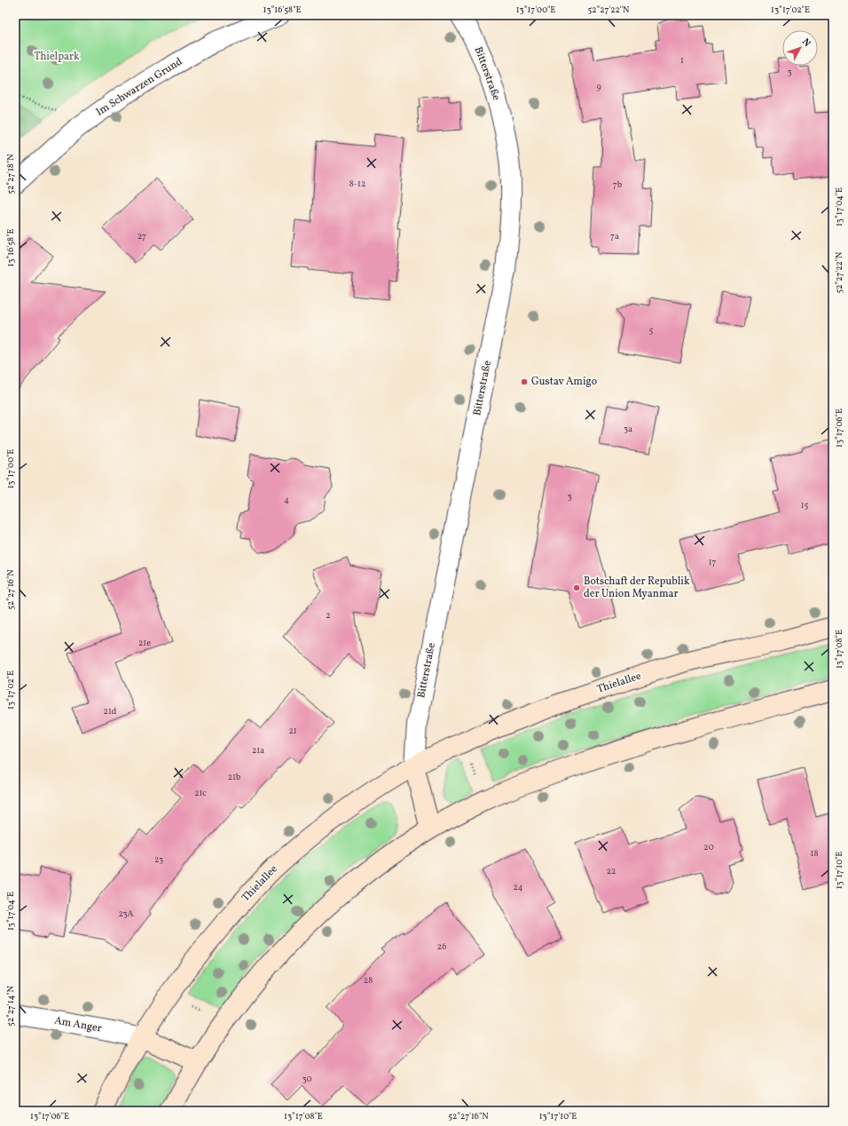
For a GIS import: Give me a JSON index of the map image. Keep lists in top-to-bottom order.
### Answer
{
  "streets": {
    "main road": ["Thielallee"],
    "street": ["Bitterstraße", "Im Schwarzen Grund", "Am Anger"]
  },
  "crossings": [
    ["Bitterstraße", "Thielallee"],
    ["Thielallee", "Am Anger"]
  ],
  "parks": ["Thielpark"],
  "places": ["Gustav Amigo", "Botschaft der Republik der Union Myanmar"],
  "house_numbers": [
    "1",
    "3",
    "9",
    "8-12",
    "7b",
    "27",
    "7a",
    "5",
    "3a",
    "3",
    "4",
    "15",
    "17",
    "2",
    "21e",
    "21d",
    "21",
    "21a",
    "21b",
    "21c",
    "20",
    "18",
    "23",
    "22",
    "24",
    "23A",
    "26",
    "28",
    "30"
  ],
  "north": "top right",
  "coordinates": [
    "13°16'58\"E",
    "13°17'00\"E",
    "52°27'22\"N",
    "13°17'02\"E",
    "52°27'18\"N",
    "13°17'04\"E",
    "13°17'06\"E",
    "52°27'16\"N",
    "13°17'08\"E",
    "13°17'10\"E",
    "52°27'14\"N"
  ]
}
